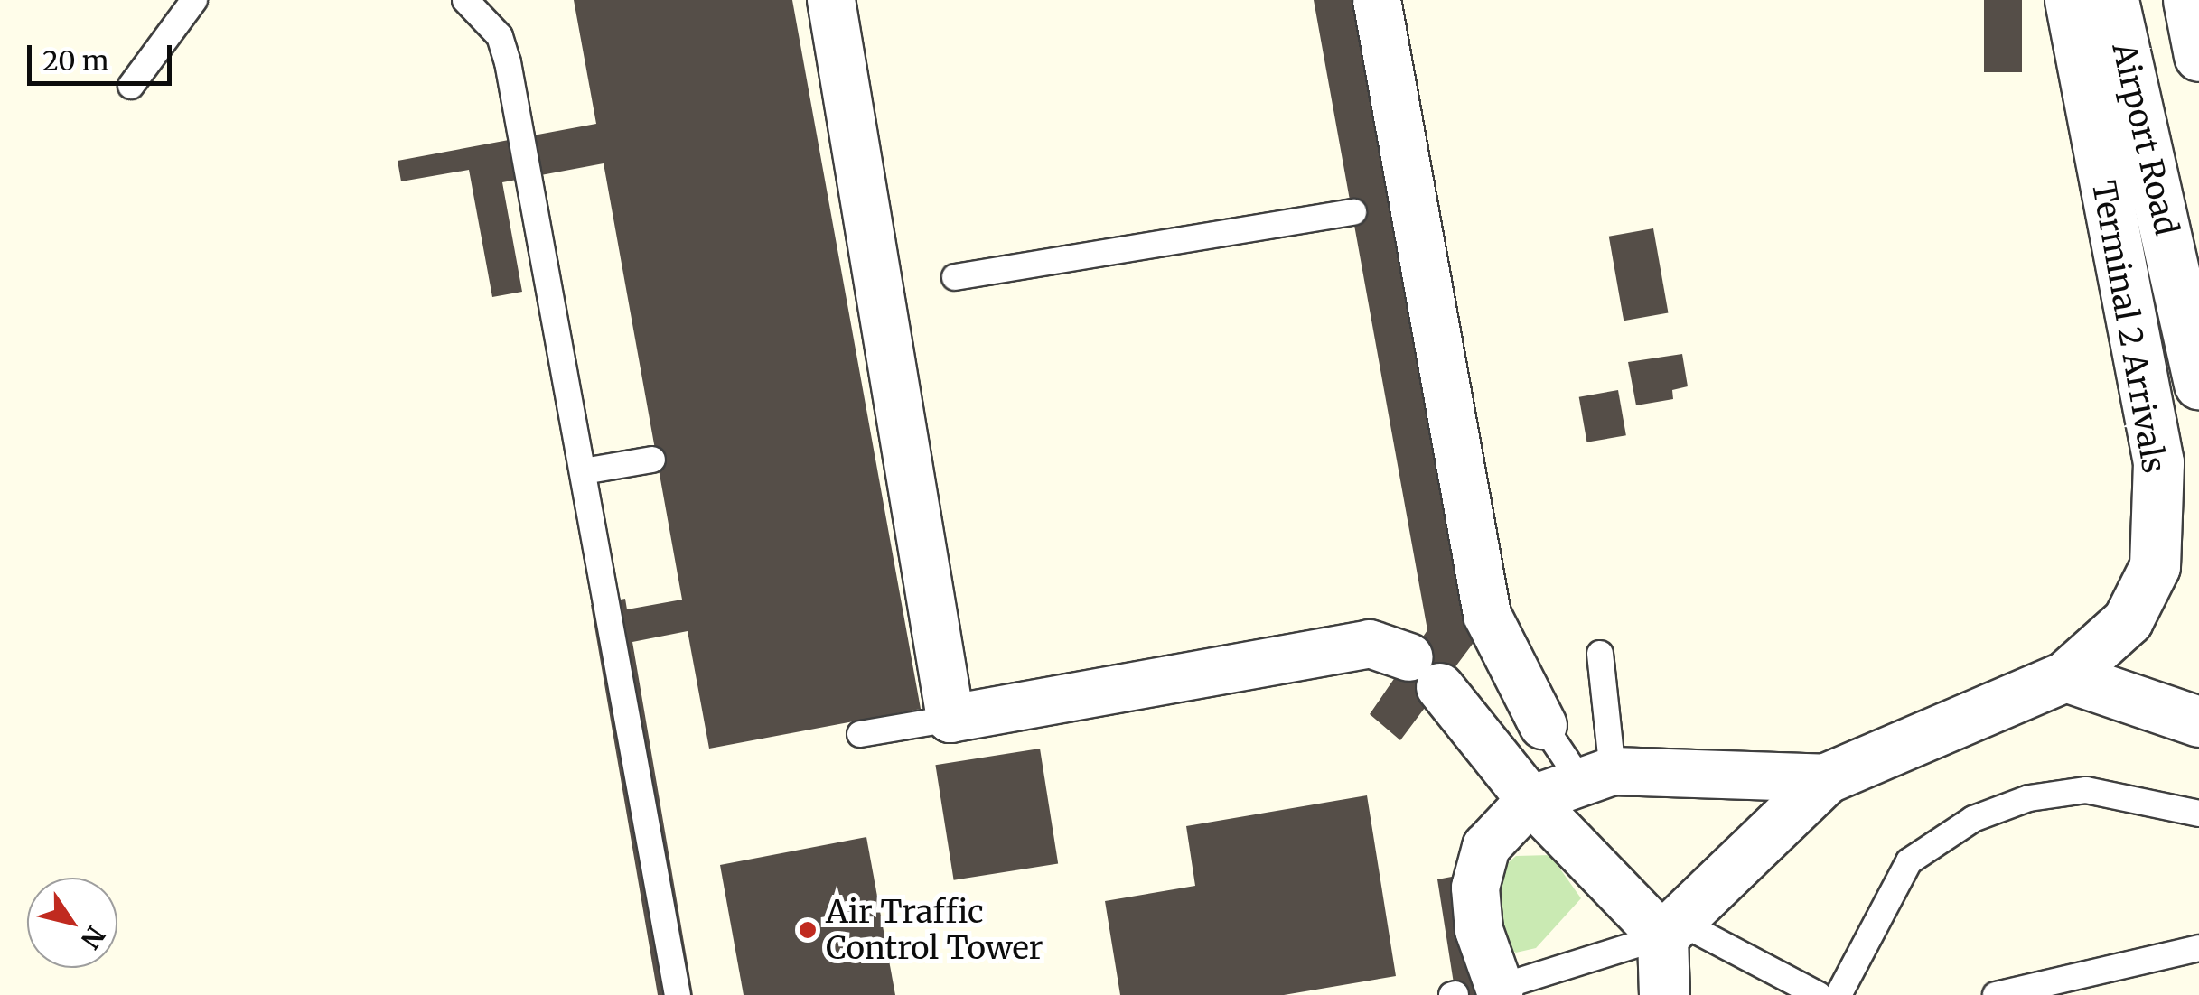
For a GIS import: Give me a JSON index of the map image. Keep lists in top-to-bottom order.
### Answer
{
  "streets": {
    "street": ["Airport Road", "Terminal 2 Arrivals"]
  },
  "places": ["Air Traffic Control Tower"],
  "scale_bar": "20 m",
  "north": "bottom right"
}
